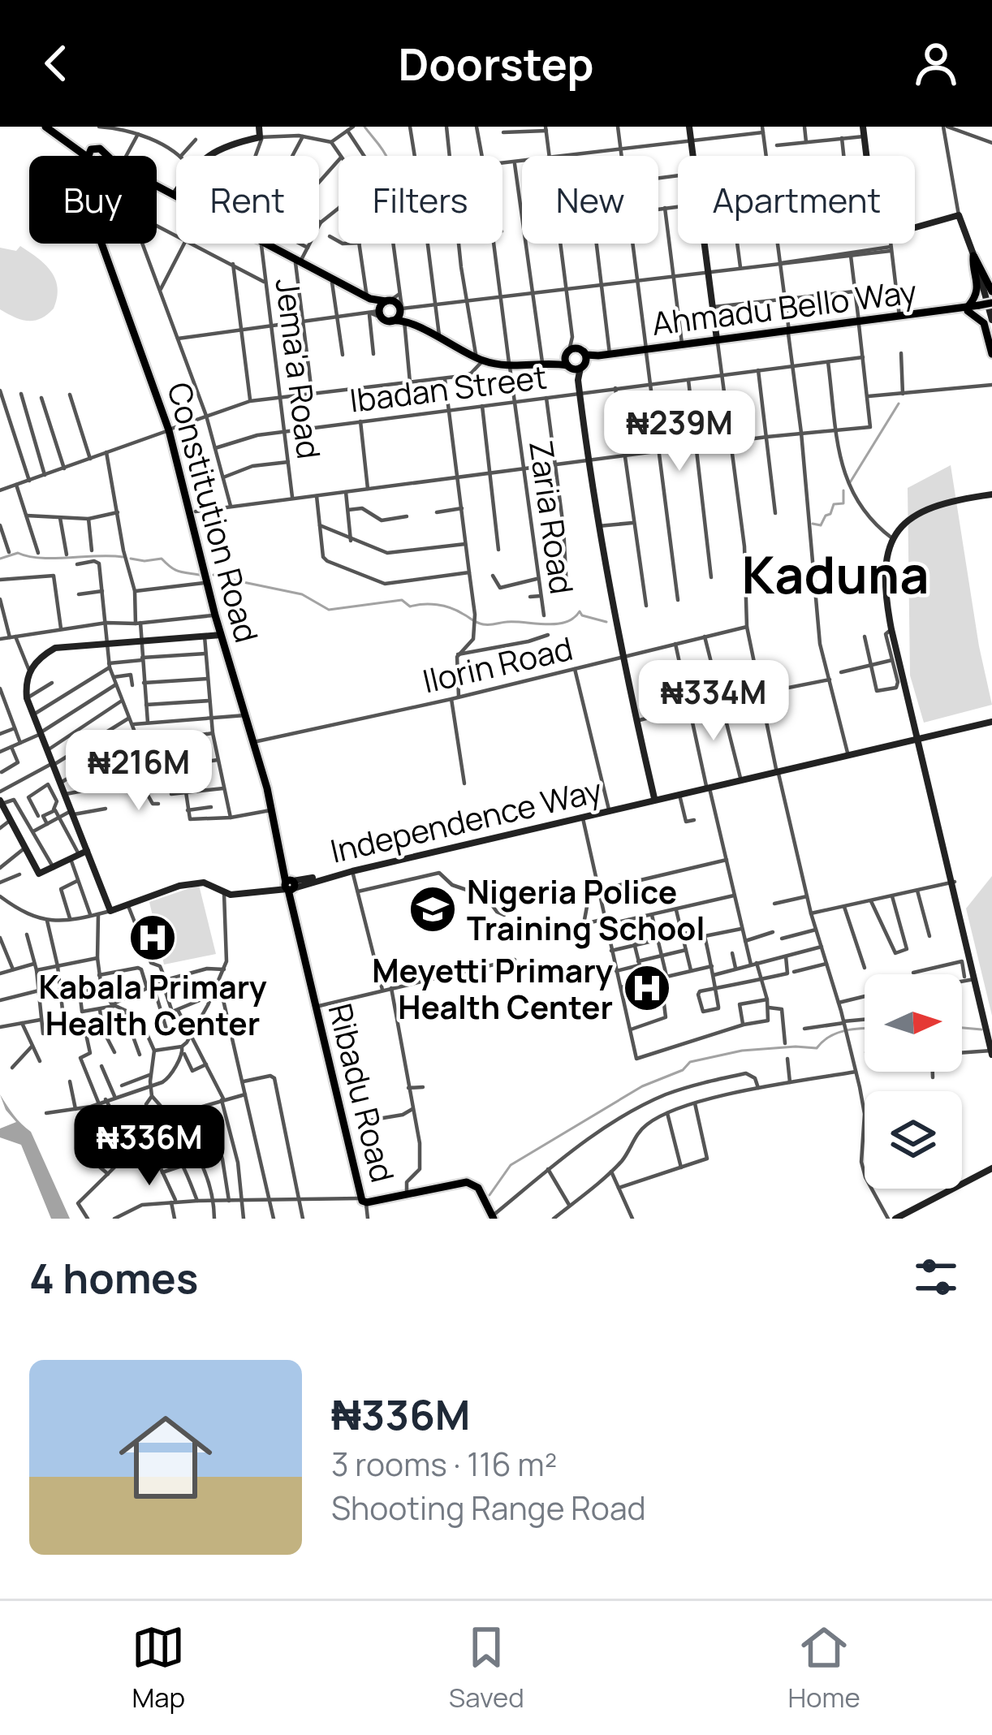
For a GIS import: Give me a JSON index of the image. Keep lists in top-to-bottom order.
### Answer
{
  "streets": {
    "main road": ["Ahmadu Bello Way", "Constitution Road", "Ribadu Road"],
    "street": [
      "Jema'a Road",
      "Ibadan Street",
      "Zaria Road",
      "Ilorin Road",
      "Independence Way"
    ]
  },
  "crossings": [
    ["Ahmadu Bello Way", "Zaria Road"],
    ["Jema'a Road", "Ibadan Street"],
    ["Ibadan Street", "Zaria Road"],
    ["Constitution Road", "Ilorin Road"],
    ["Constitution Road", "Independence Way"],
    ["Constitution Road", "Ribadu Road"],
    ["Independence Way", "Ribadu Road"]
  ],
  "districts": ["Kaduna"],
  "places": {
    "school or university": ["Nigeria Police Training School"],
    "hospital": ["Kabala Primary Health Center", "Meyetti Primary Health Center"]
  },
  "north": "right",
  "page": {
    "header": "Doorstep",
    "chip": [
      "Buy",
      "Rent",
      "Filters",
      "New",
      "Apartment"
    ],
    "price": [
      "₦239M",
      "₦334M",
      "₦216M",
      "₦336M"
    ],
    "heading": "4 homes",
    "list": [
      {
        "name": "₦336M",
        "note": "3 rooms · 116 m² · Shooting Range Road"
      }
    ],
    "tabs": ["Map", "Saved", "Home"]
  }
}
